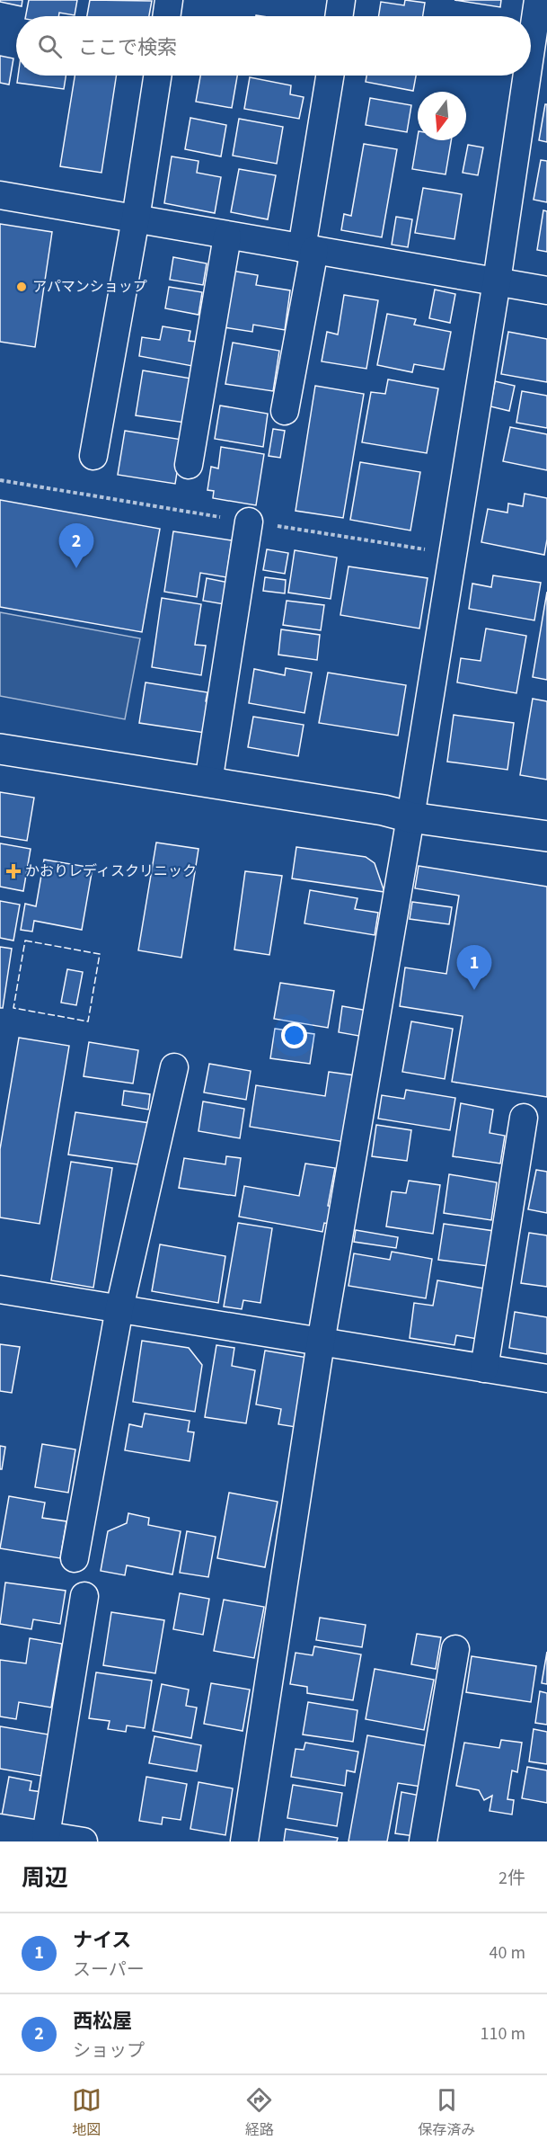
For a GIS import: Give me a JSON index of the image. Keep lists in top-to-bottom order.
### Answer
{
  "places": {
    "other": ["アパマンショップ"],
    "health": ["かおりレディスクリニック"]
  },
  "north": "bottom",
  "page": {
    "search": "ここで検索",
    "pins": ["2", "1"],
    "heading": ["周辺", "2件"],
    "list": [
      {
        "mark": "1",
        "name": "ナイス",
        "note": "スーパー",
        "value": "40 m"
      },
      {
        "mark": "2",
        "name": "西松屋",
        "note": "ショップ",
        "value": "110 m"
      }
    ],
    "nav": ["地図", "経路", "保存済み"]
  }
}
